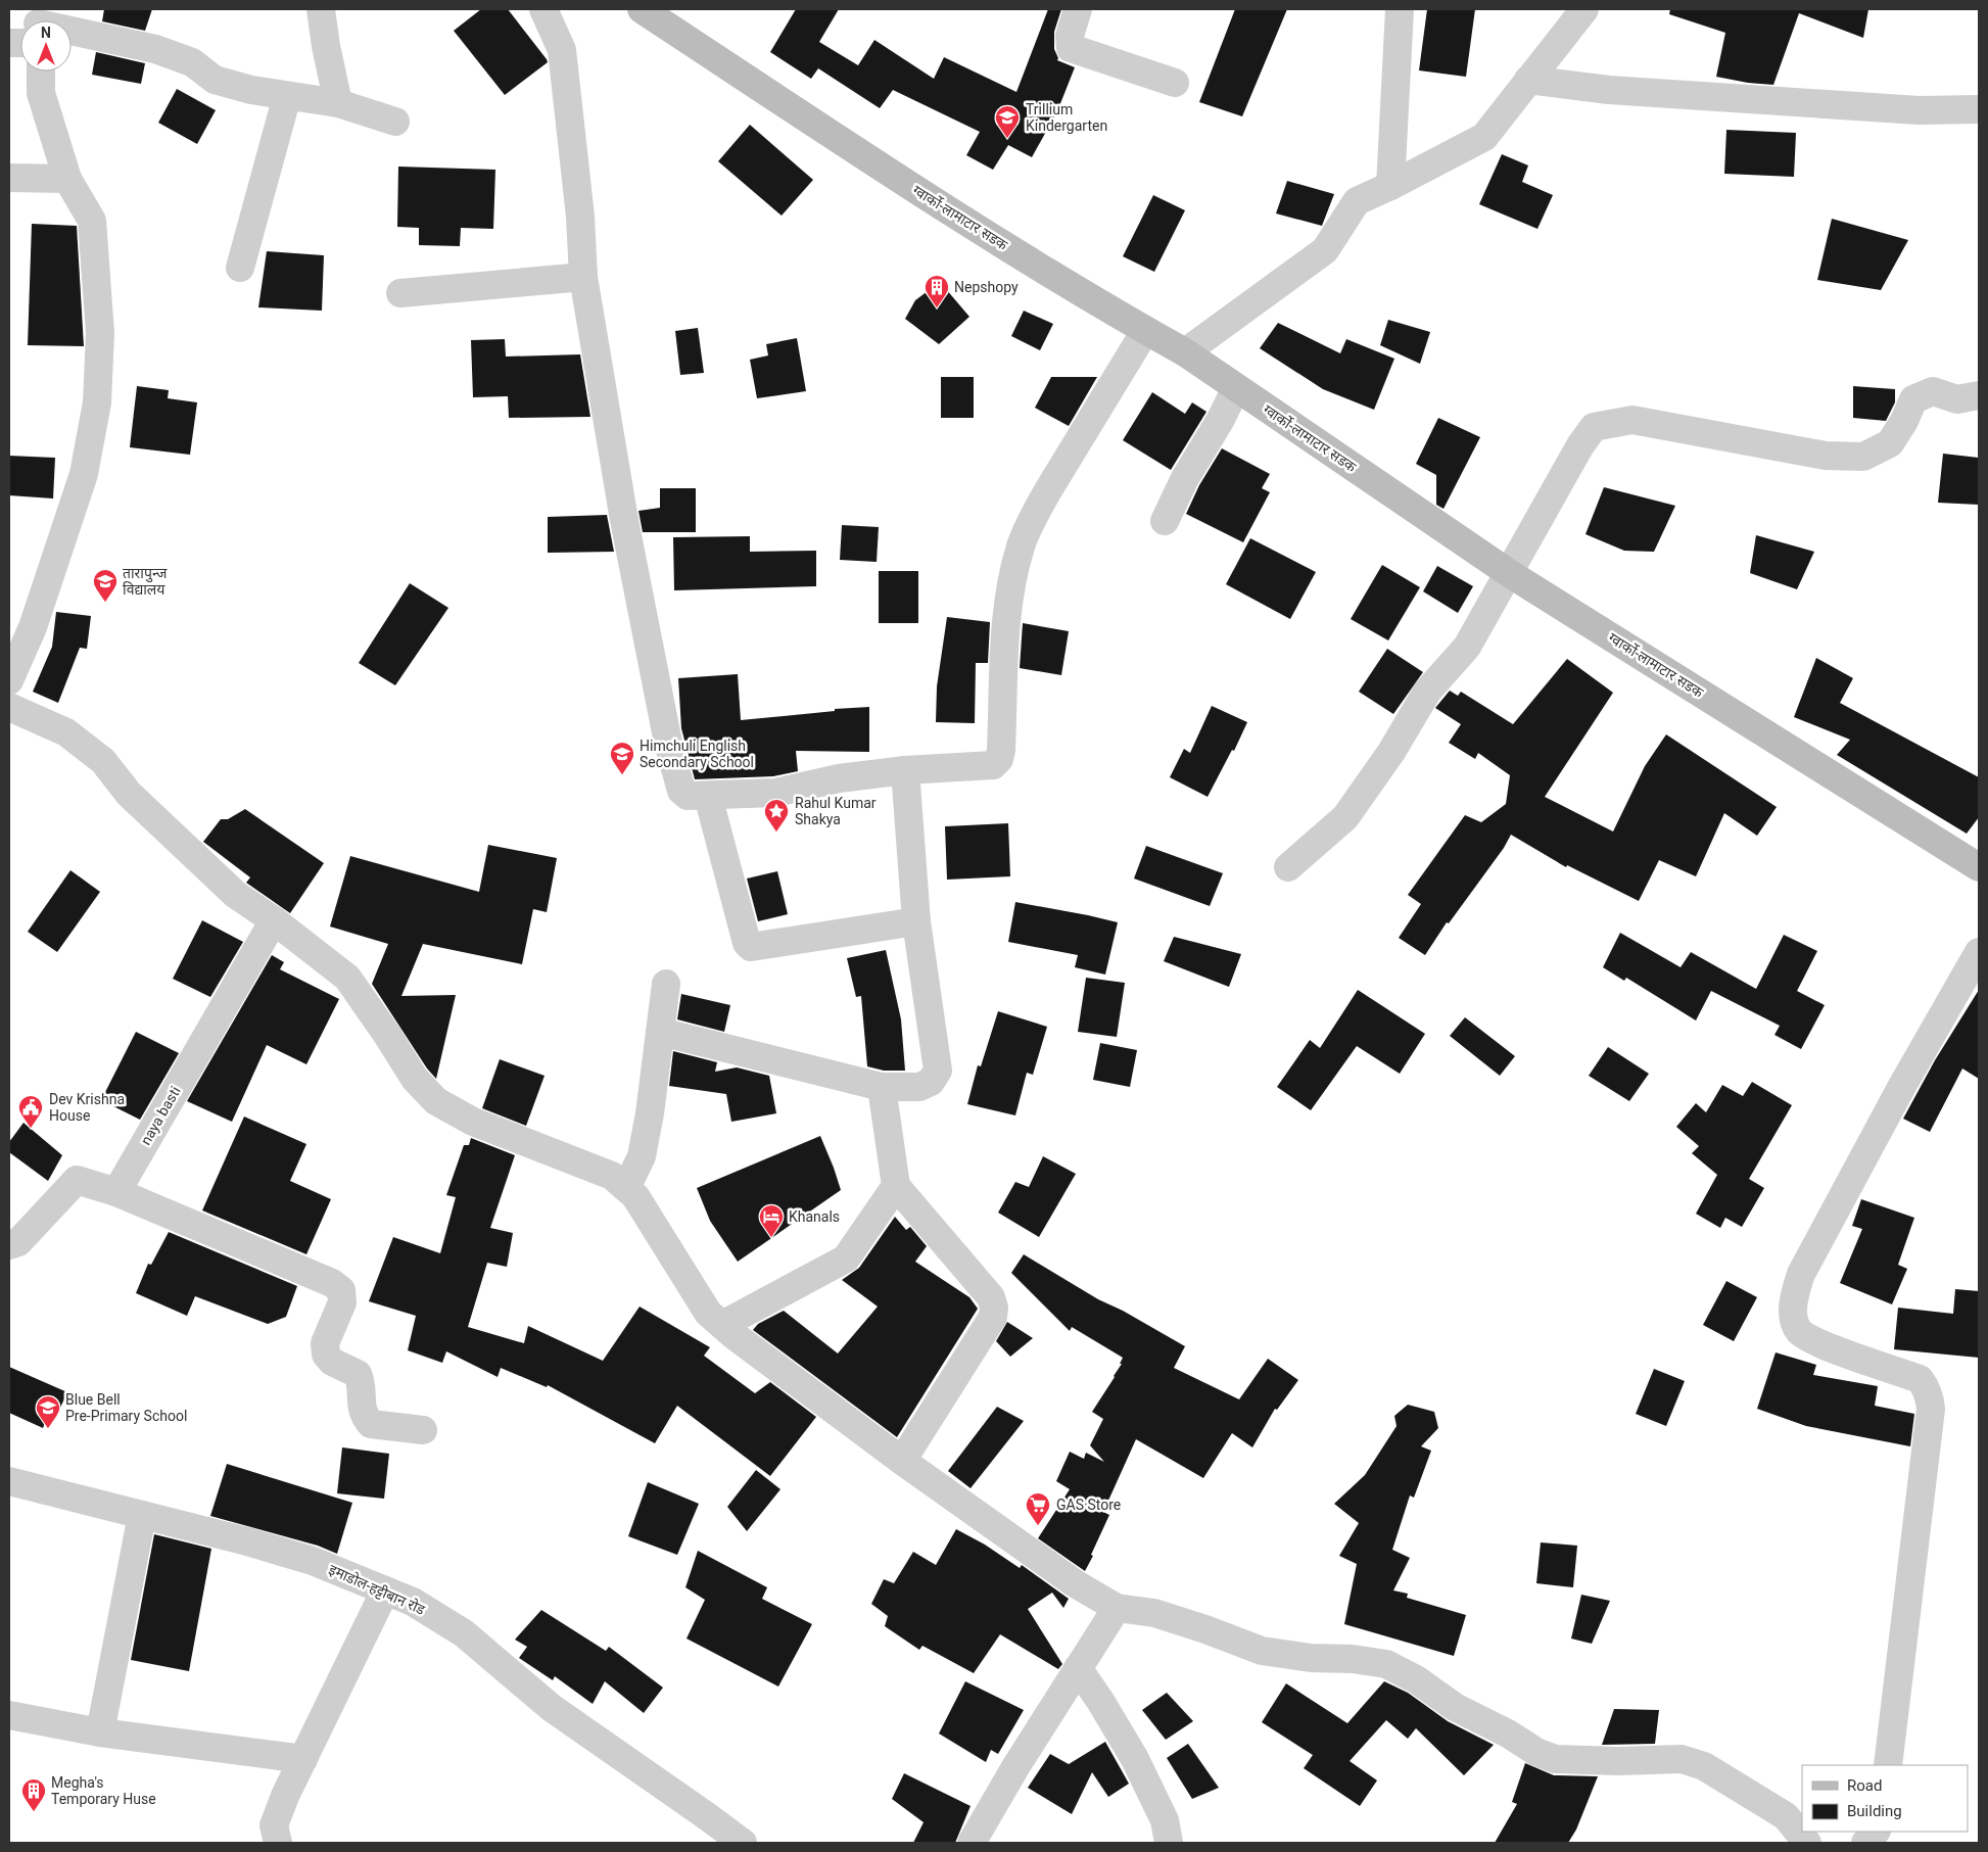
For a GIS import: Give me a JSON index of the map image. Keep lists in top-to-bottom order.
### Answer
{
  "streets": {
    "main road": ["ग्वार्को-लामाटार सडक"],
    "street": ["naya basti", "इमाडोल-हट्टीबान रोड"]
  },
  "places": {
    "school or university": [
      "Trillium Kindergarten",
      "तारापुन्ज विद्यालय",
      "Himchuli English Secondary School",
      "Blue Bell Pre-Primary School"
    ],
    "building": ["Nepshopy", "Megha's Temporary Huse"],
    "place": ["Rahul Kumar Shakya"],
    "public building": ["Dev Krishna House"],
    "hotel": ["Khanals"],
    "supermarket": ["GAS Store"]
  },
  "legend": ["Road", "Building"],
  "north": "top"
}
